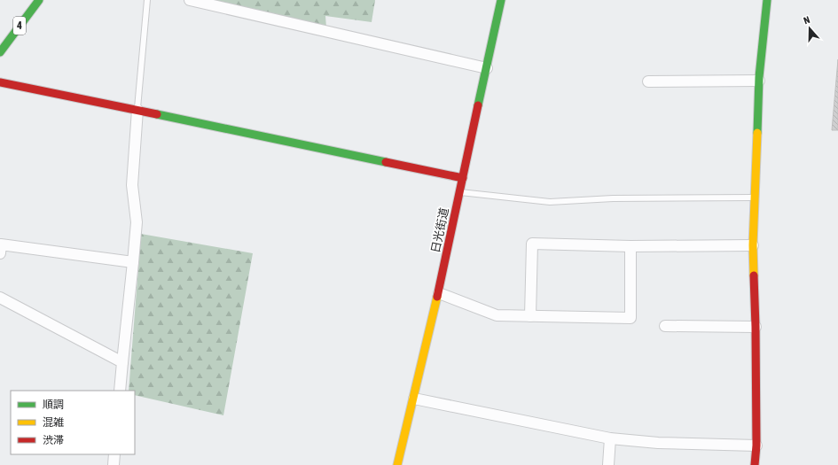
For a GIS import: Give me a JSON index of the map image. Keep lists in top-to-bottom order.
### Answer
{
  "streets": {
    "main road": ["4", "日光街道"]
  },
  "legend": ["順調", "混雑", "渋滞"],
  "north": "top"
}
